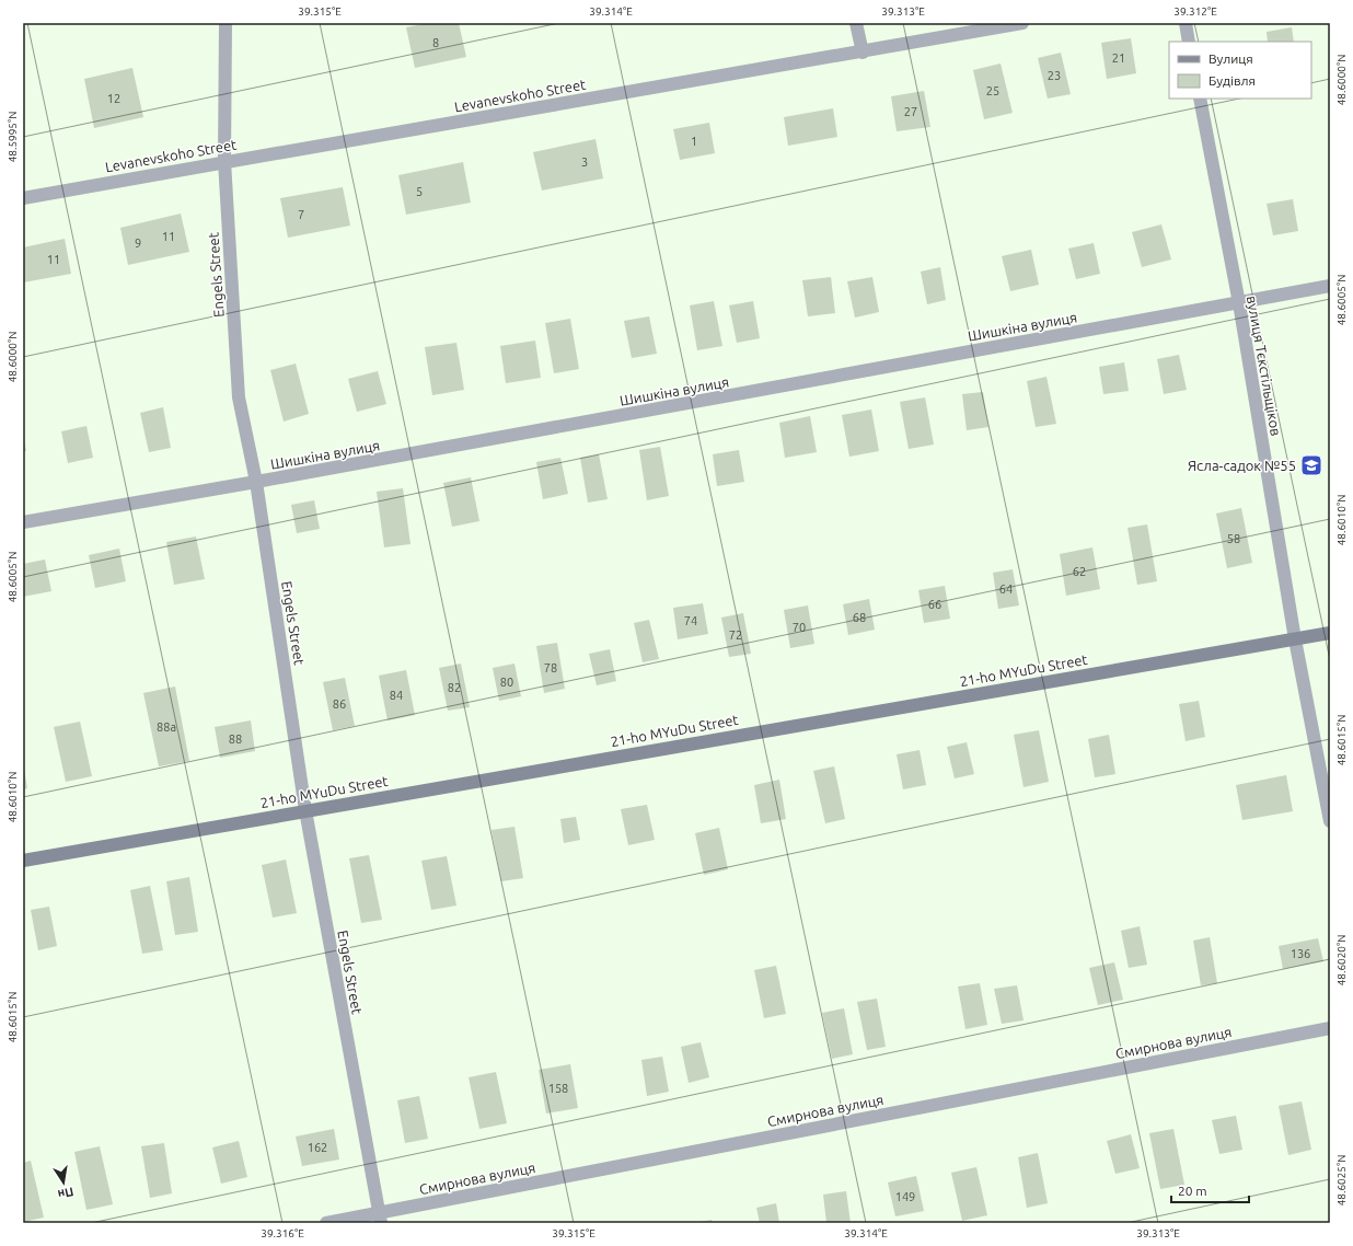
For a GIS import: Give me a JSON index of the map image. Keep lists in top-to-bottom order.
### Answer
{
  "streets": {
    "street": [
      "Levanevskoho Street",
      "Engels Street",
      "Шишкіна вулиця",
      "вулиця Тєкстільщіков",
      "21-ho MYuDu Street",
      "Смирнова вулиця"
    ]
  },
  "crossings": [
    ["Levanevskoho Street", "Engels Street"],
    ["Engels Street", "Шишкіна вулиця"],
    ["Engels Street", "21-ho MYuDu Street"],
    ["Engels Street", "Смирнова вулиця"],
    ["Шишкіна вулиця", "вулиця Тєкстільщіков"],
    ["вулиця Тєкстільщіков", "21-ho MYuDu Street"]
  ],
  "places": {
    "school or university": ["Ясла-садок №55"]
  },
  "house_numbers": [
    "8",
    "21",
    "23",
    "25",
    "12",
    "27",
    "1",
    "3",
    "5",
    "7",
    "11",
    "9",
    "11",
    "58",
    "62",
    "64",
    "66",
    "68",
    "74",
    "70",
    "72",
    "78",
    "80",
    "82",
    "84",
    "86",
    "88а",
    "88",
    "136",
    "158",
    "162",
    "149"
  ],
  "legend": ["Вулиця", "Будівля"],
  "scale_bar": "20 m",
  "north": "bottom",
  "coordinates": [
    "39.315°E",
    "39.314°E",
    "39.313°E",
    "39.312°E",
    "48.6000°N",
    "48.5995°N",
    "48.6005°N",
    "48.6010°N",
    "48.6015°N",
    "48.6020°N",
    "48.6025°N",
    "39.316°E"
  ]
}
